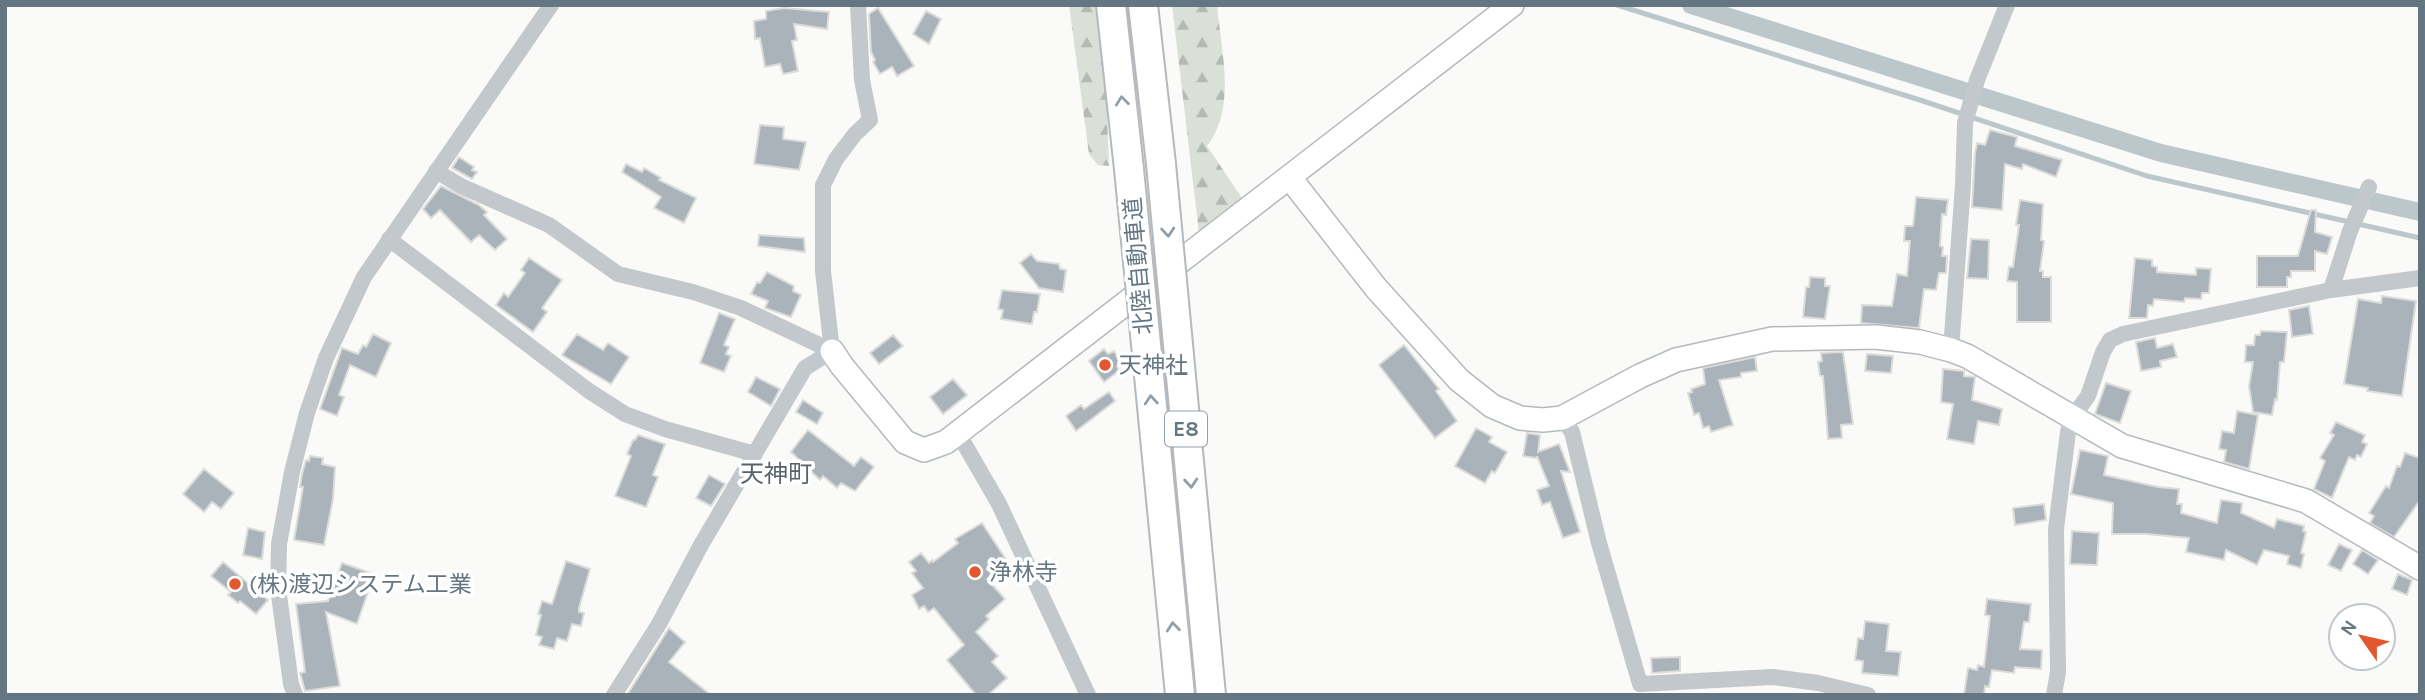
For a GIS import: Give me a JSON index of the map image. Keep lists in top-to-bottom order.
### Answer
{
  "streets": {
    "highway": ["北陸自動車道", "E8"]
  },
  "districts": ["天神町"],
  "places": ["天神社", "浄林寺", "(株)渡辺システム工業"],
  "north": "top left"
}
